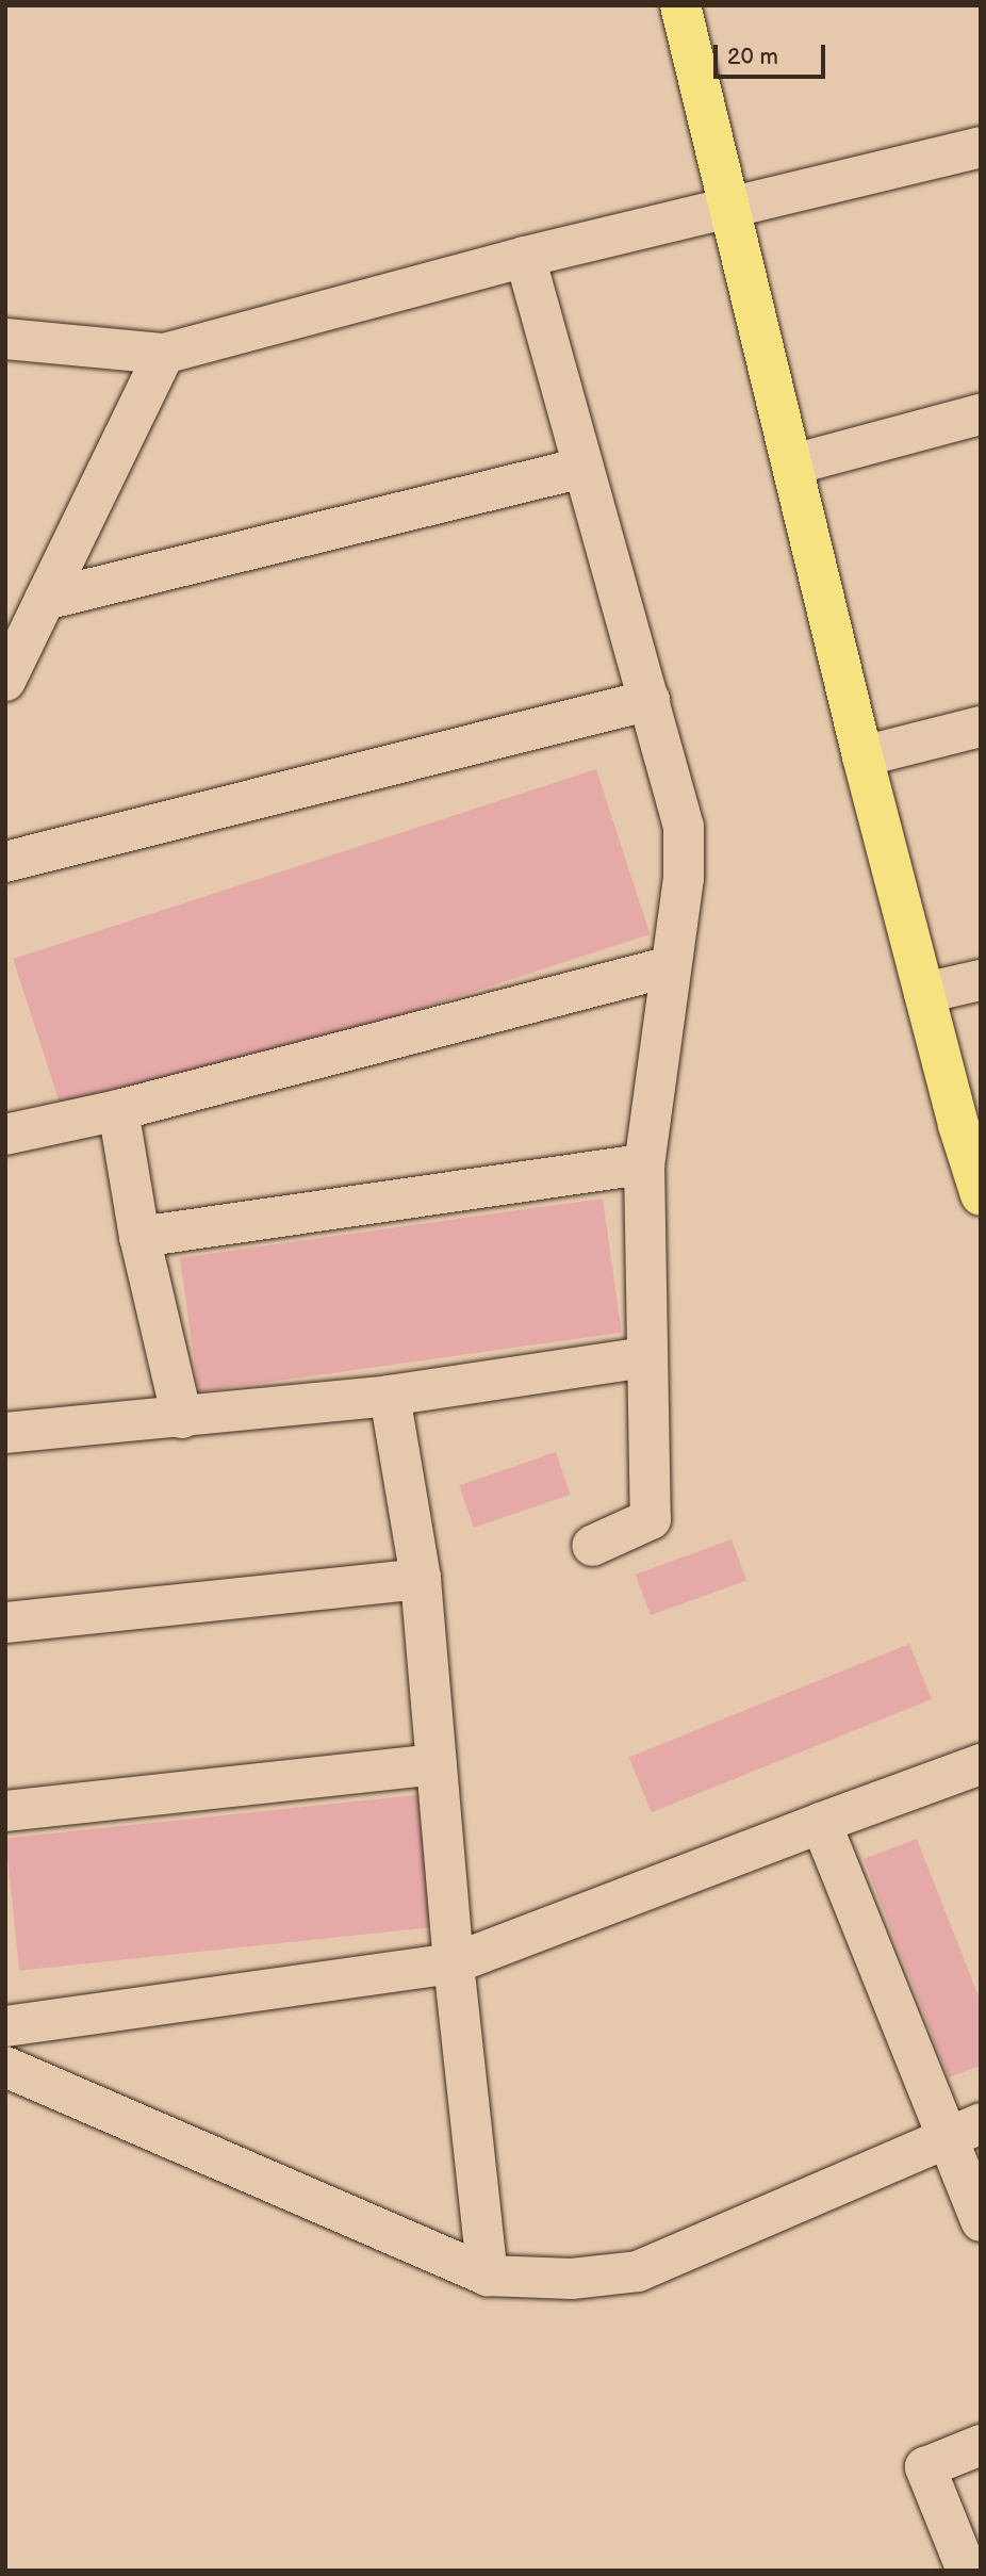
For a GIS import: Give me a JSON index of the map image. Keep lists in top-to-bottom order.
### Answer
{
  "scale_bar": "20 m"
}
